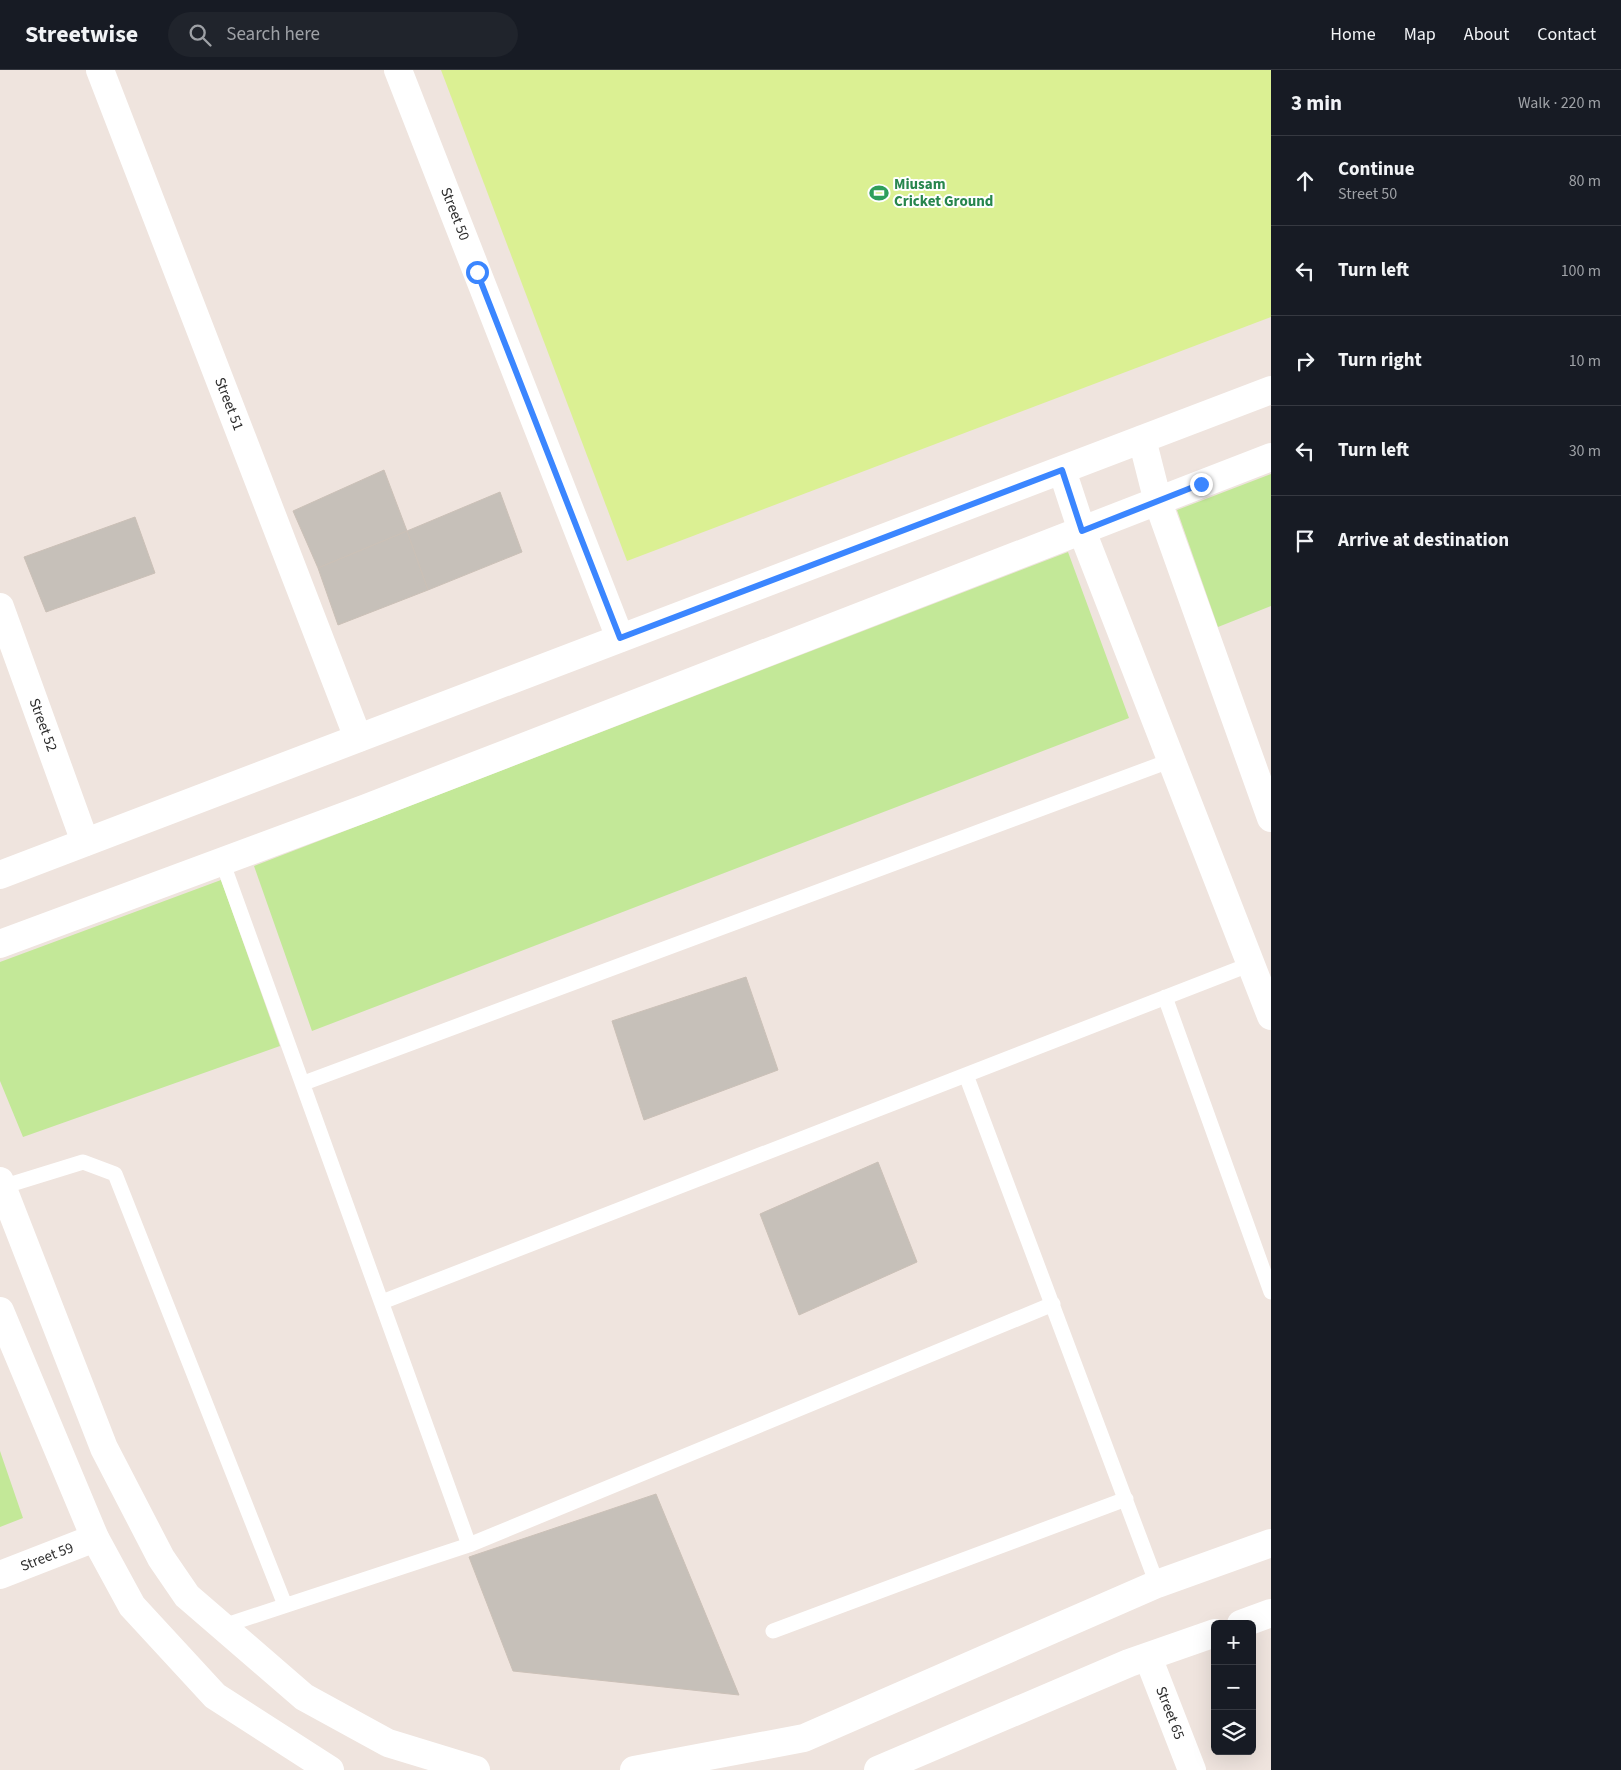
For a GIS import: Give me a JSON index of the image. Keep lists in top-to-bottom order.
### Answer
{
  "streets": {
    "street": [
      "Street 50",
      "Street 51",
      "Street 52",
      "Street 59",
      "Street 65"
    ]
  },
  "places": {
    "sports": ["Miusam Cricket Ground"]
  },
  "page": {
    "header": "Streetwise",
    "search": "Search here",
    "nav": [
      "Home",
      "Map",
      "About",
      "Contact"
    ],
    "heading": ["3 min", "Walk · 220 m"],
    "list": [
      ["Continue", "Street 50", "80 m"],
      ["Turn left", "100 m"],
      ["Turn right", "10 m"],
      ["Turn left", "30 m"],
      "Arrive at destination"
    ],
    "map_buttons": ["+", "−"]
  }
}
